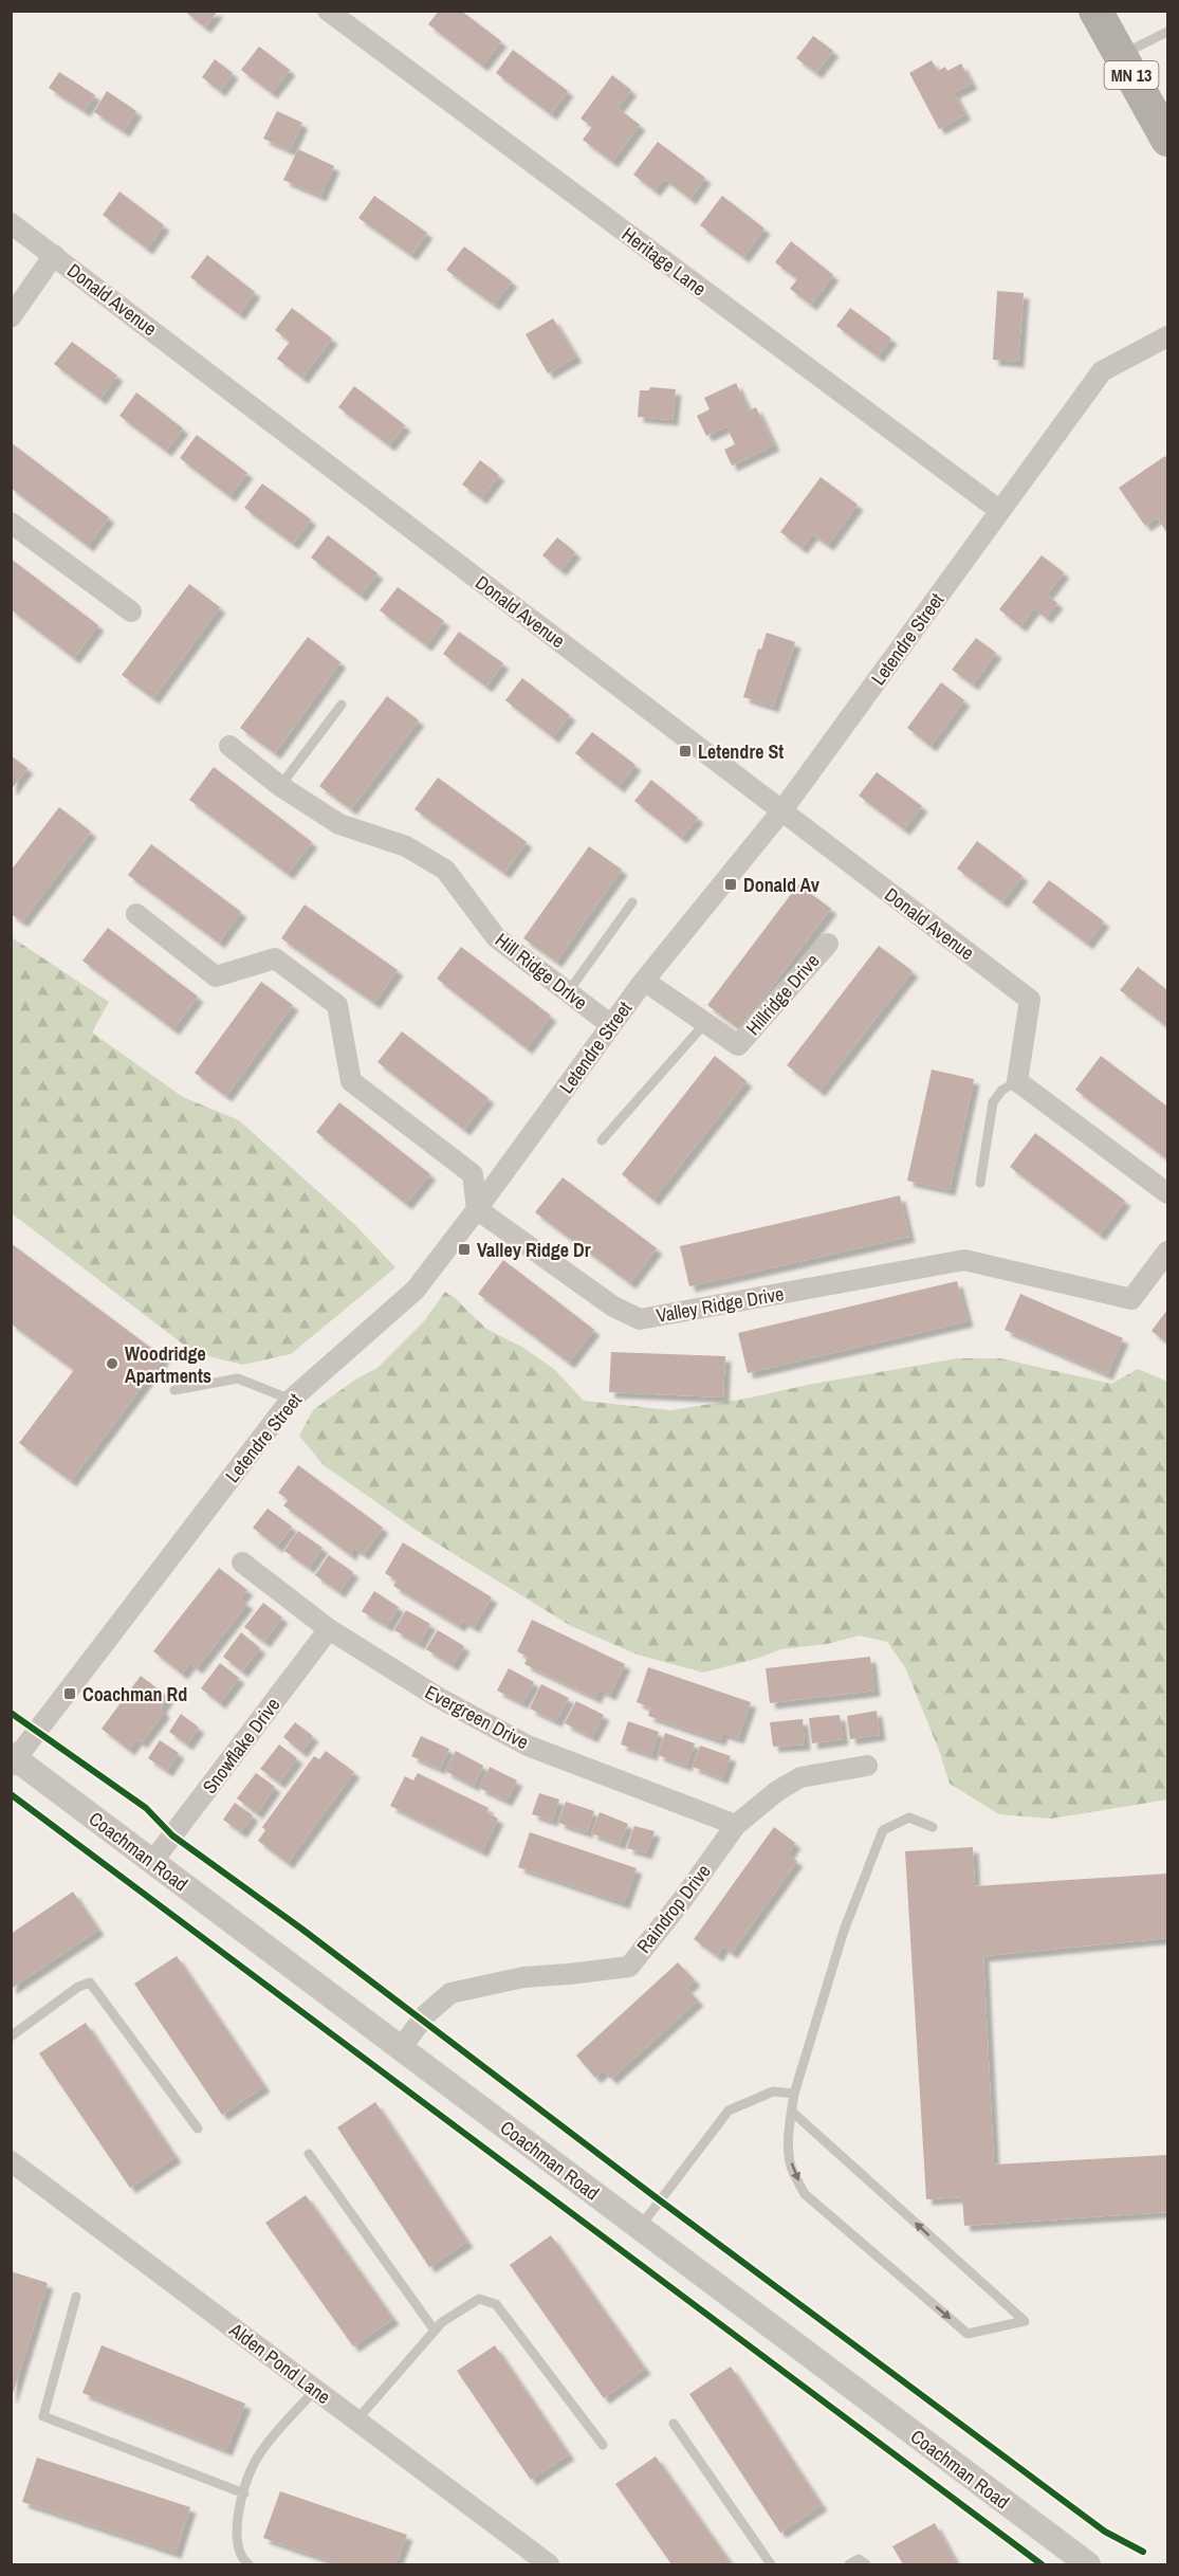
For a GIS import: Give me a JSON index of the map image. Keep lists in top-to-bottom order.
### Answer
{
  "streets": {
    "highway": ["MN 13"],
    "street": [
      "Heritage Lane",
      "Donald Avenue",
      "Letendre Street",
      "Hill Ridge DrIve",
      "Hillridge Drive",
      "Valley Ridge Drive",
      "Evergreen Drive",
      "Snowflake Drive",
      "Coachman Road",
      "Raindrop Drive",
      "Alden Pond Lane"
    ]
  },
  "crossings": [
    ["Heritage Lane", "Letendre Street"],
    ["Donald Avenue", "Letendre Street"],
    ["Letendre Street", "Hill Ridge DrIve"],
    ["Letendre Street", "Hillridge Drive"],
    ["Letendre Street", "Valley Ridge Drive"],
    ["Letendre Street", "Coachman Road"],
    ["Evergreen Drive", "Snowflake Drive"],
    ["Evergreen Drive", "Raindrop Drive"],
    ["Snowflake Drive", "Coachman Road"],
    ["Coachman Road", "Raindrop Drive"]
  ],
  "places": {
    "transit": [
      "Letendre St",
      "Donald Av",
      "Valley Ridge Dr",
      "Coachman Rd"
    ],
    "other": ["Woodridge Apartments"]
  }
}
